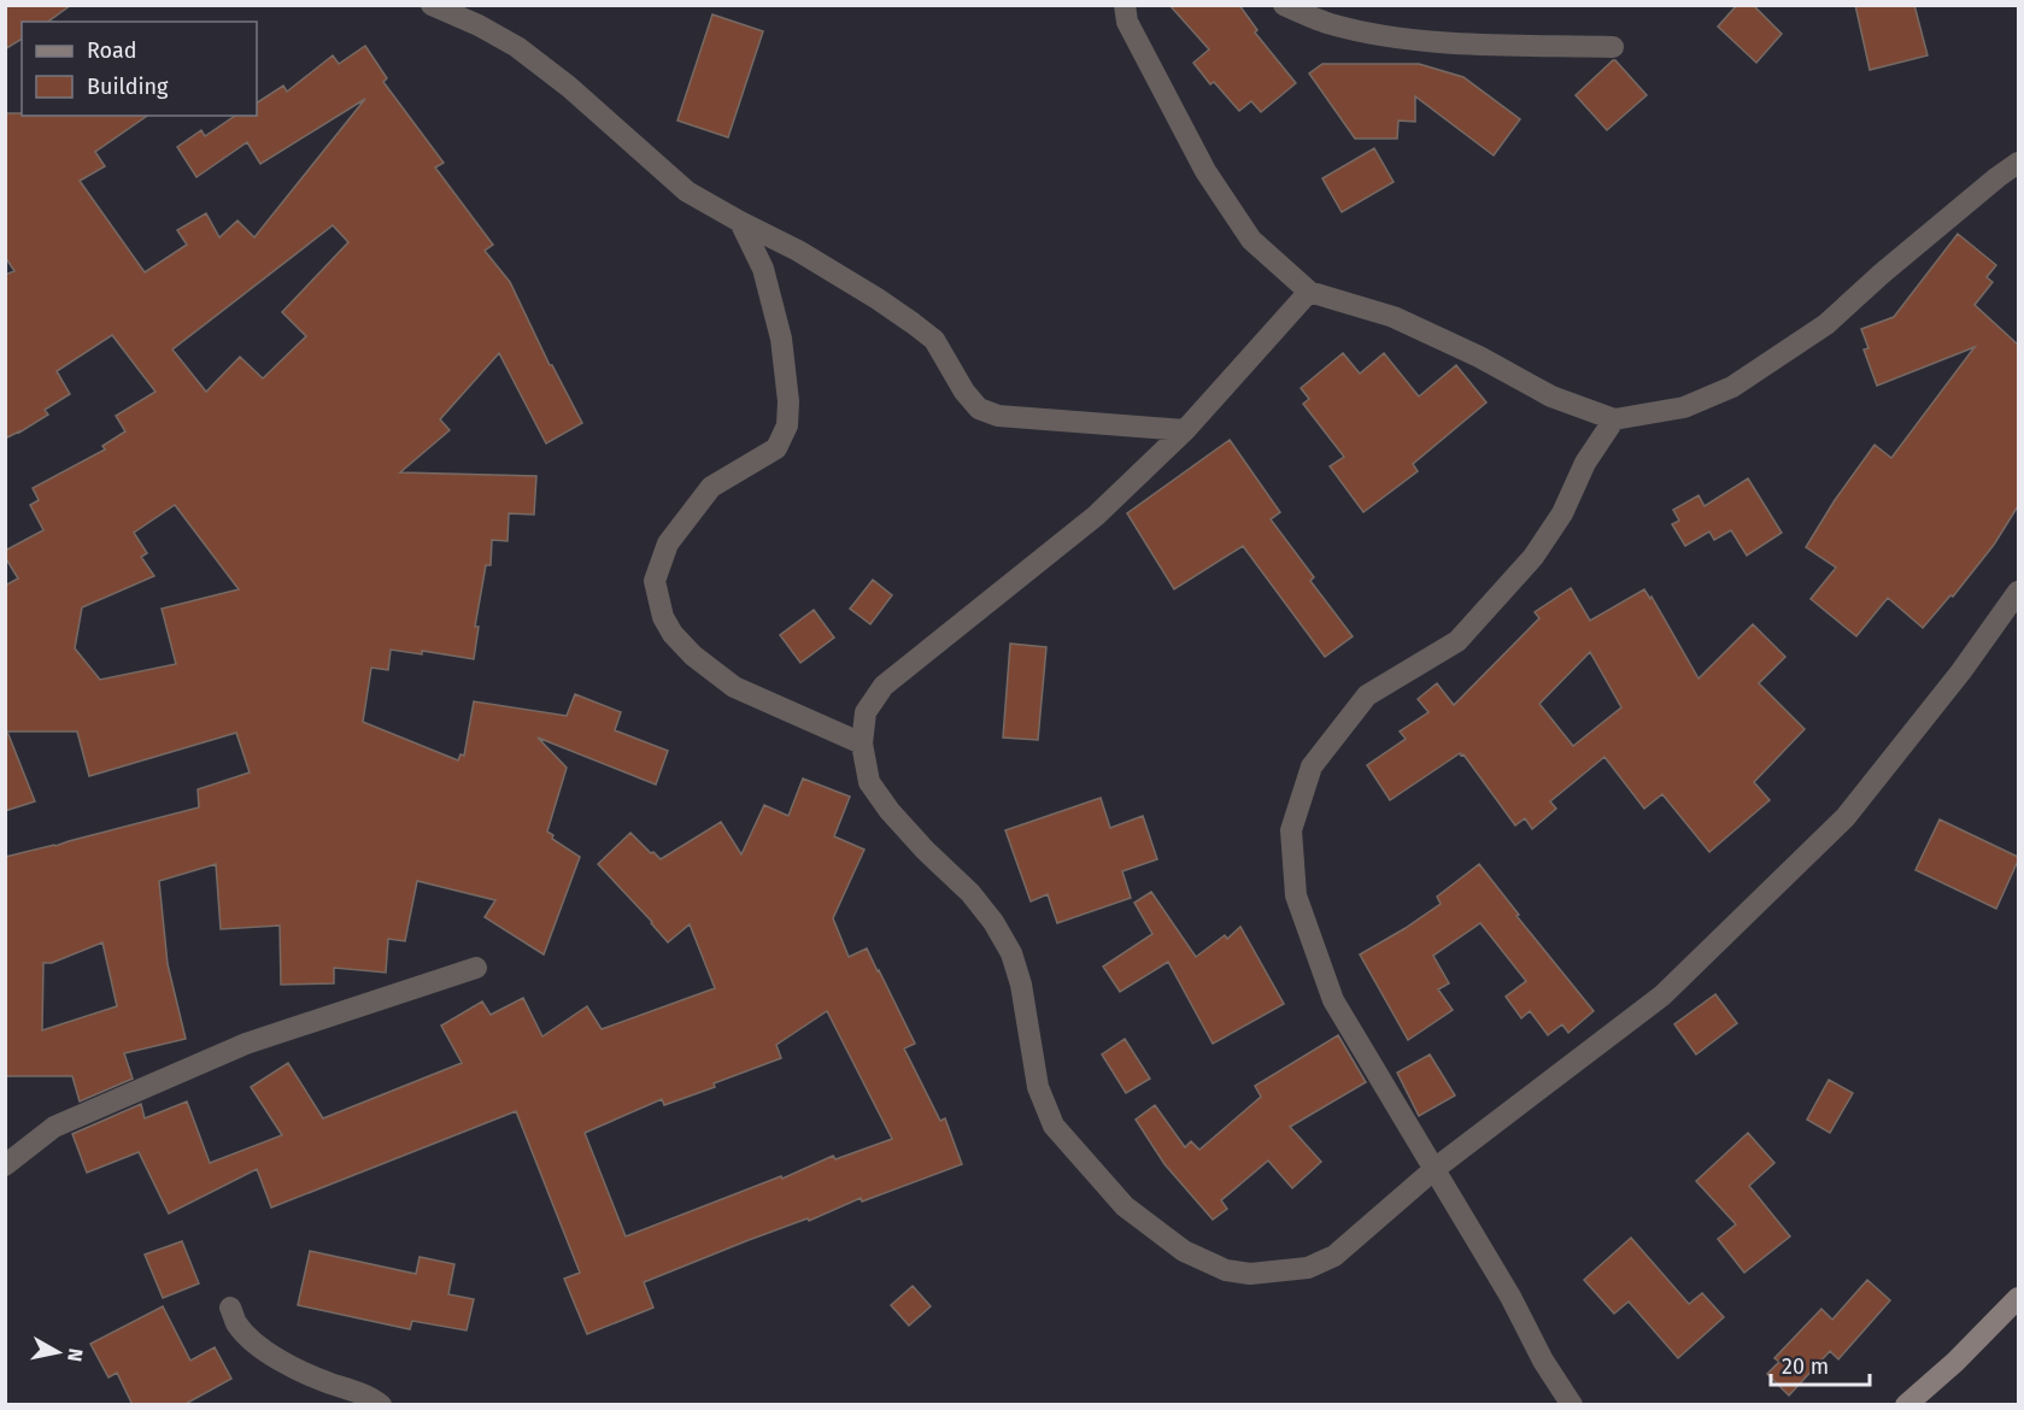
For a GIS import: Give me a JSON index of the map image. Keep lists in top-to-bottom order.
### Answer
{
  "legend": ["Road", "Building"],
  "scale_bar": "20 m",
  "north": "right"
}
